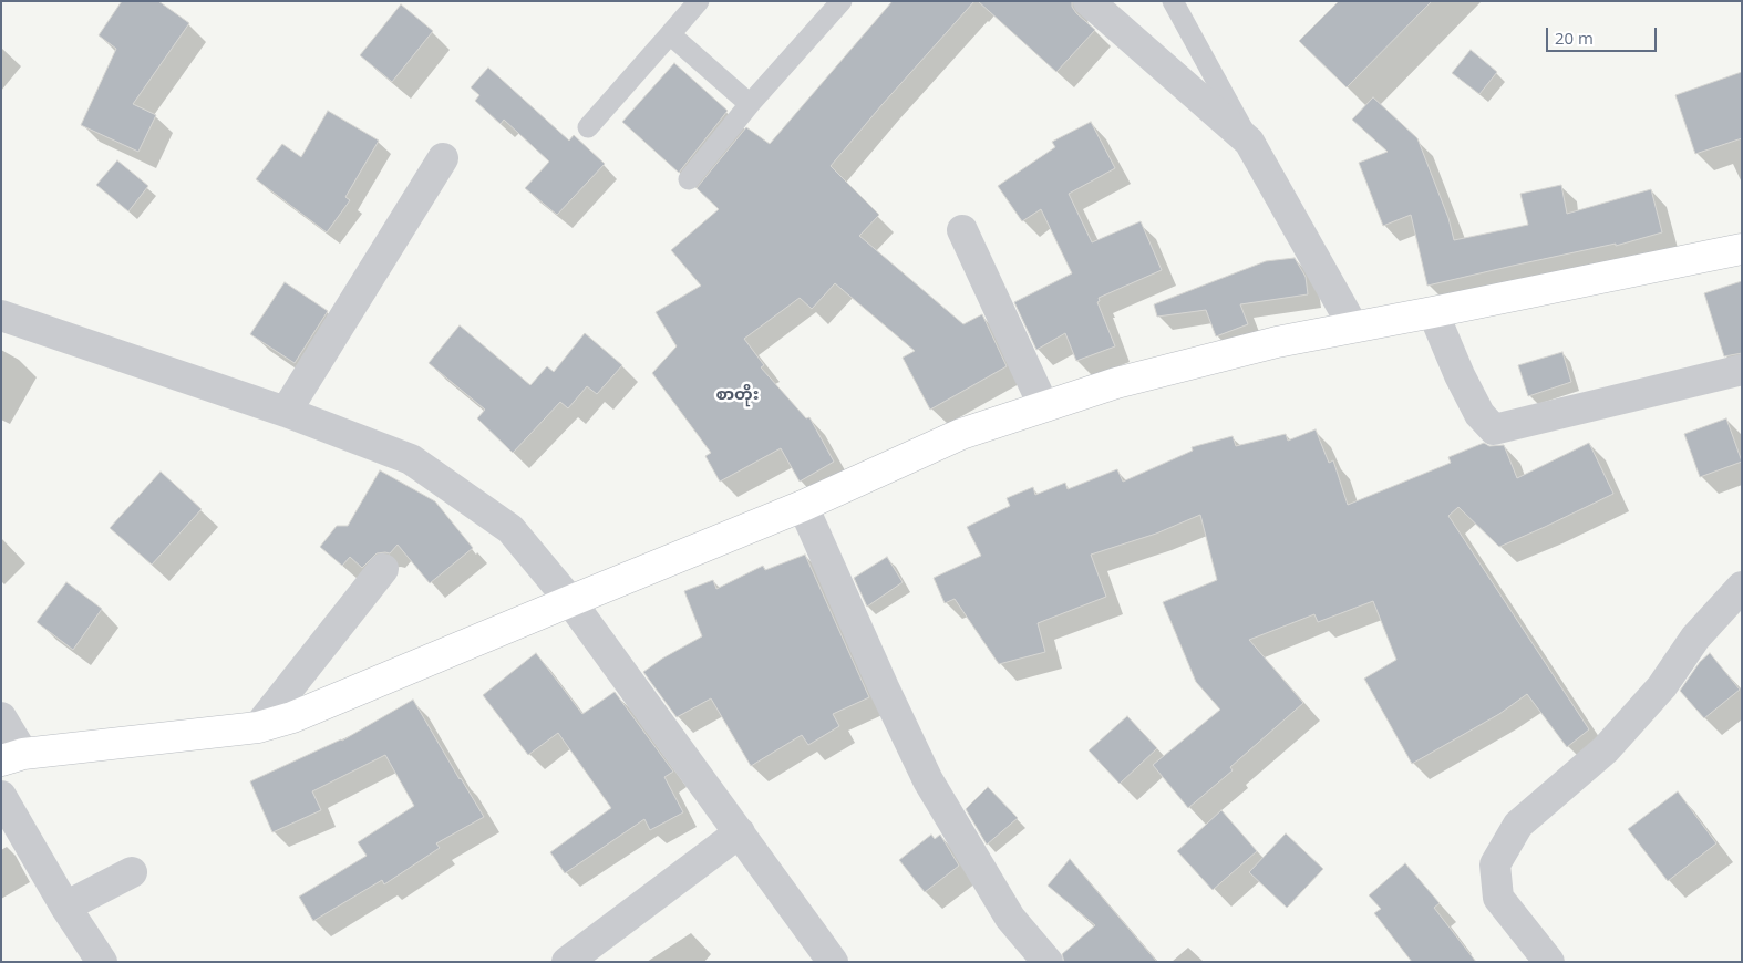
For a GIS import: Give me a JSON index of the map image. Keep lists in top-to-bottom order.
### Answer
{
  "districts": ["စာတိုး"],
  "scale_bar": "20 m"
}
